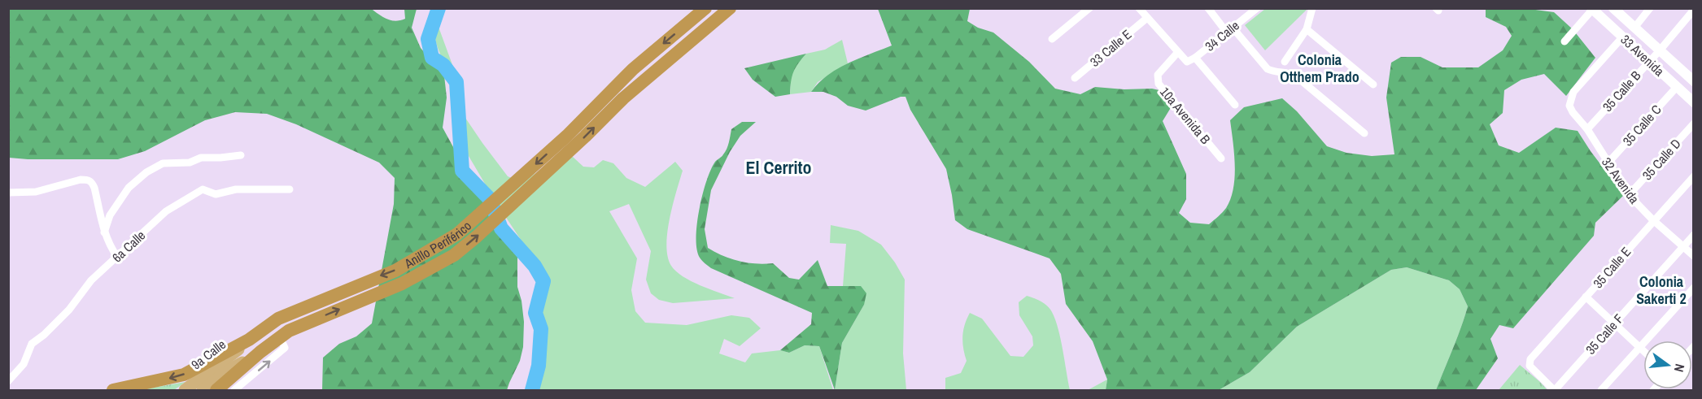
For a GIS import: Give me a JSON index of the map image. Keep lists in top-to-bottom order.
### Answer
{
  "streets": {
    "highway": ["Anillo Periférico"],
    "main road": ["9a Calle"],
    "street": [
      "34 Calle",
      "33 Calle E",
      "33 Avenida",
      "35 Calle B",
      "10a Avenida B",
      "35 Calle C",
      "35 Calle D",
      "32 Avenida",
      "6a Calle",
      "35 Calle E",
      "35 Calle F"
    ]
  },
  "crossings": [
    ["34 Calle", "10a Avenida B"],
    ["33 Avenida", "35 Calle B"],
    ["33 Avenida", "35 Calle C"],
    ["33 Avenida", "32 Avenida"],
    ["35 Calle B", "32 Avenida"],
    ["35 Calle C", "32 Avenida"],
    ["35 Calle D", "32 Avenida"],
    ["32 Avenida", "35 Calle E"],
    ["32 Avenida", "35 Calle F"],
    ["Anillo Periférico", "9a Calle"],
    ["35 Calle E", "35 Calle F"]
  ],
  "districts": ["Colonia Otthem Prado", "El Cerrito", "Colonia Sakerti 2"],
  "north": "right"
}
